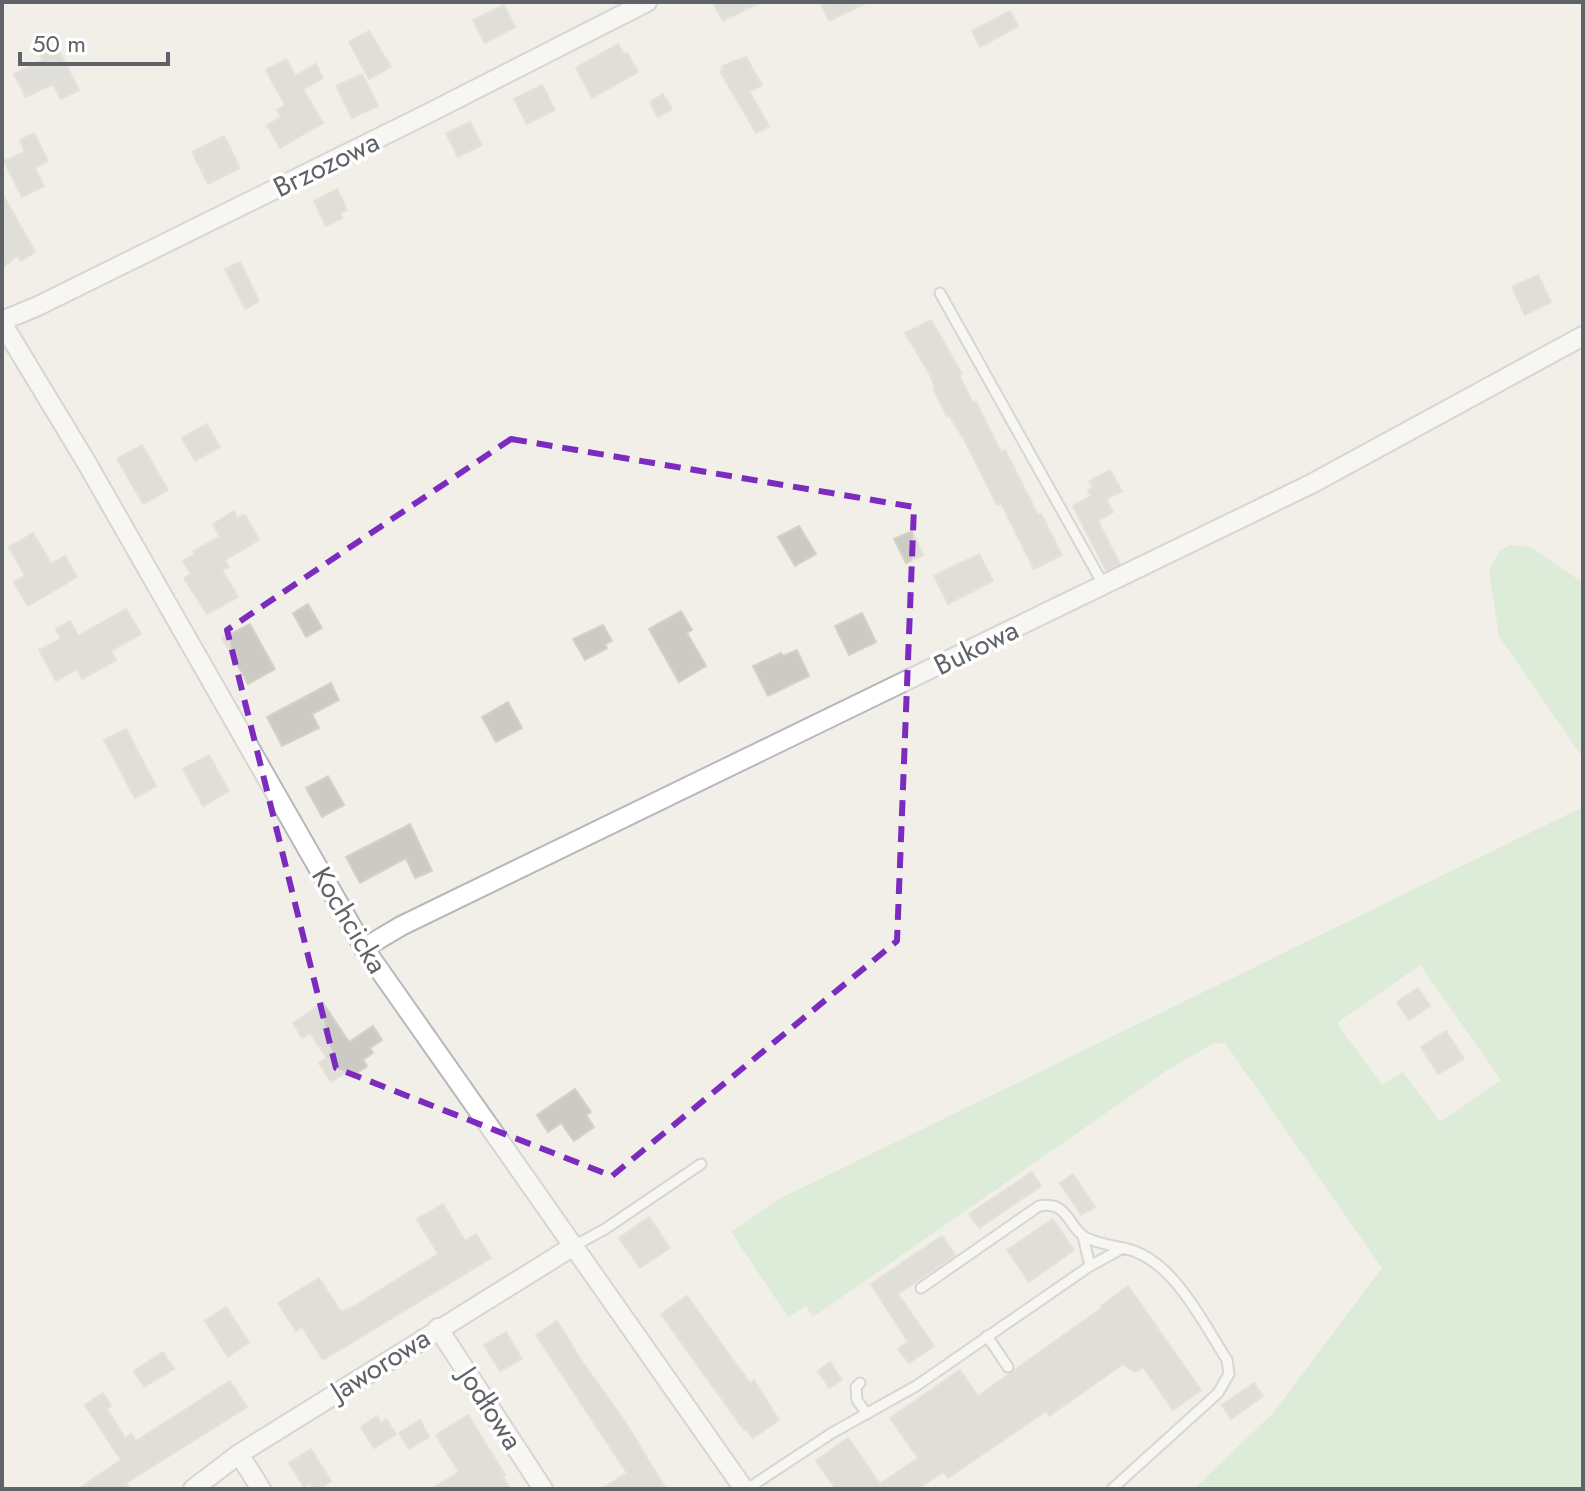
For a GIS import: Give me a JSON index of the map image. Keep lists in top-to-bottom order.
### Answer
{
  "streets": {
    "street": [
      "Brzozowa",
      "Bukowa",
      "Kochcicka",
      "Jaworowa",
      "Jodłowa"
    ]
  },
  "crossings": [
    ["Brzozowa", "Kochcicka"],
    ["Bukowa", "Kochcicka"],
    ["Kochcicka", "Jaworowa"],
    ["Jaworowa", "Jodłowa"]
  ],
  "scale_bar": "50 m"
}
